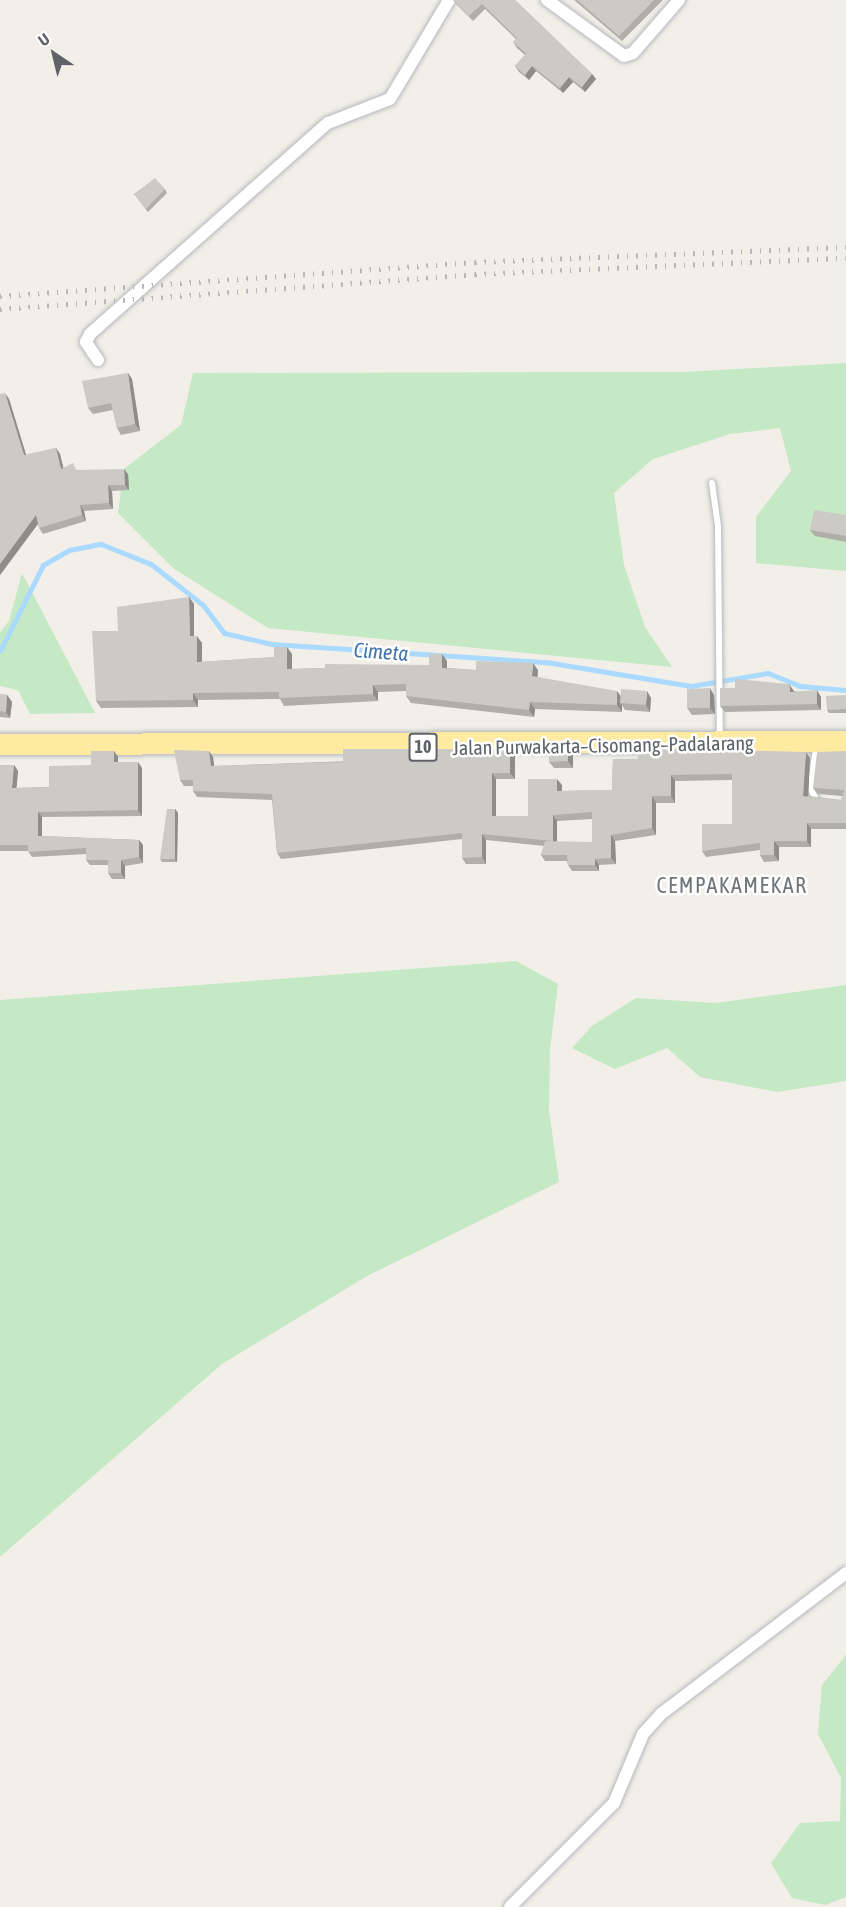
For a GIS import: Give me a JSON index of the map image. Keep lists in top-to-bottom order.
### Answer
{
  "streets": {
    "highway": ["Jalan Purwakarta–Cisomang–Padalarang", "10"]
  },
  "districts": ["CEMPAKAMEKAR"],
  "water": ["Cimeta"],
  "north": "top left"
}
